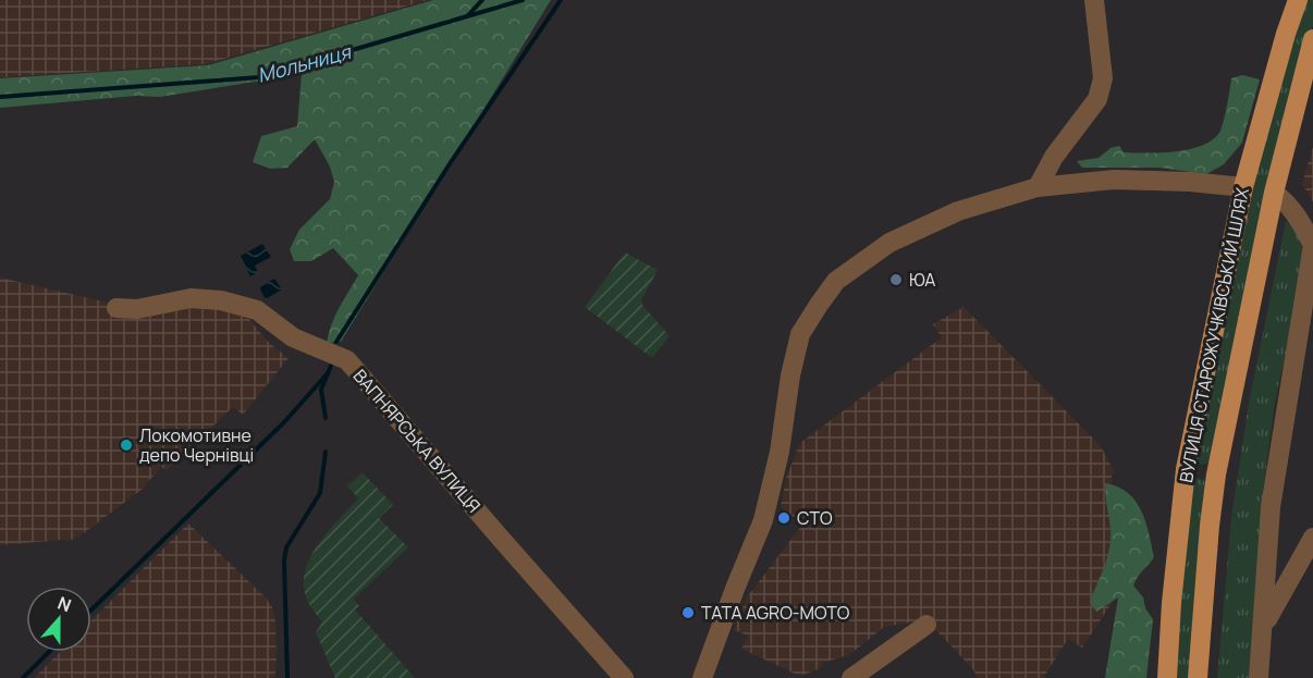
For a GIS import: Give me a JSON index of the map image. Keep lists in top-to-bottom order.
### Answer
{
  "streets": {
    "main road": ["ВУЛИЦЯ СТАРОЖУЧКІВСЬКИЙ ШЛЯХ"],
    "street": ["ВАПНЯРСЬКА ВУЛИЦЯ"]
  },
  "water": ["Мольниця"],
  "places": [
    "ЮА",
    "Локомотивне депо Чернівці",
    "СТО",
    "TATA AGRO-MOTO"
  ],
  "north": "top"
}
